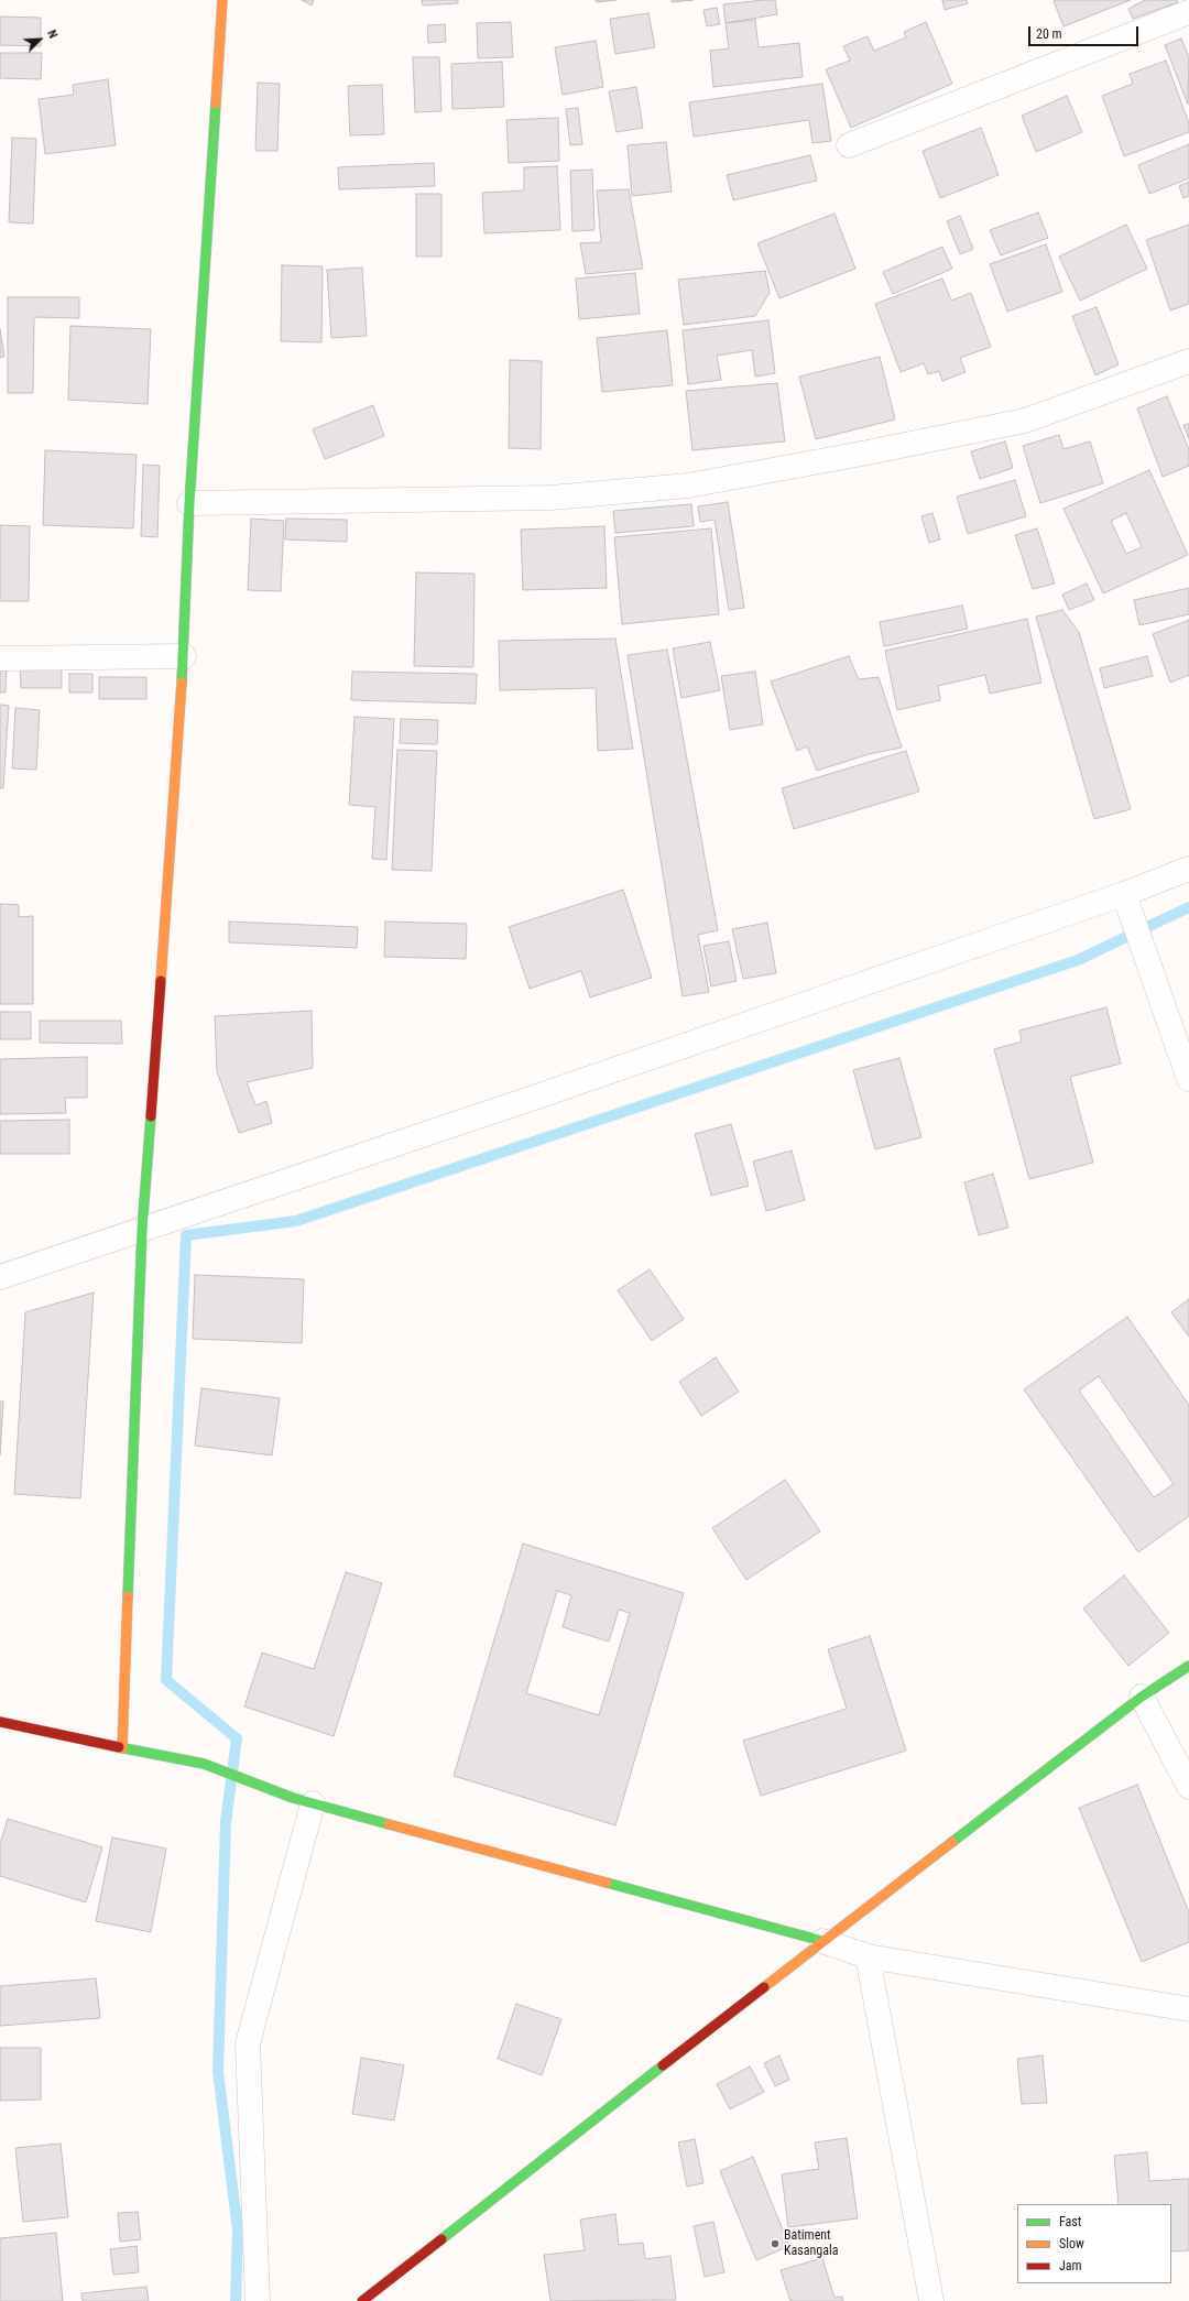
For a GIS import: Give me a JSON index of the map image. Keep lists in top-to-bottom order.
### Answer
{
  "places": ["Batiment Kasangala"],
  "legend": ["Fast", "Slow", "Jam"],
  "scale_bar": "20 m",
  "north": "top right"
}
